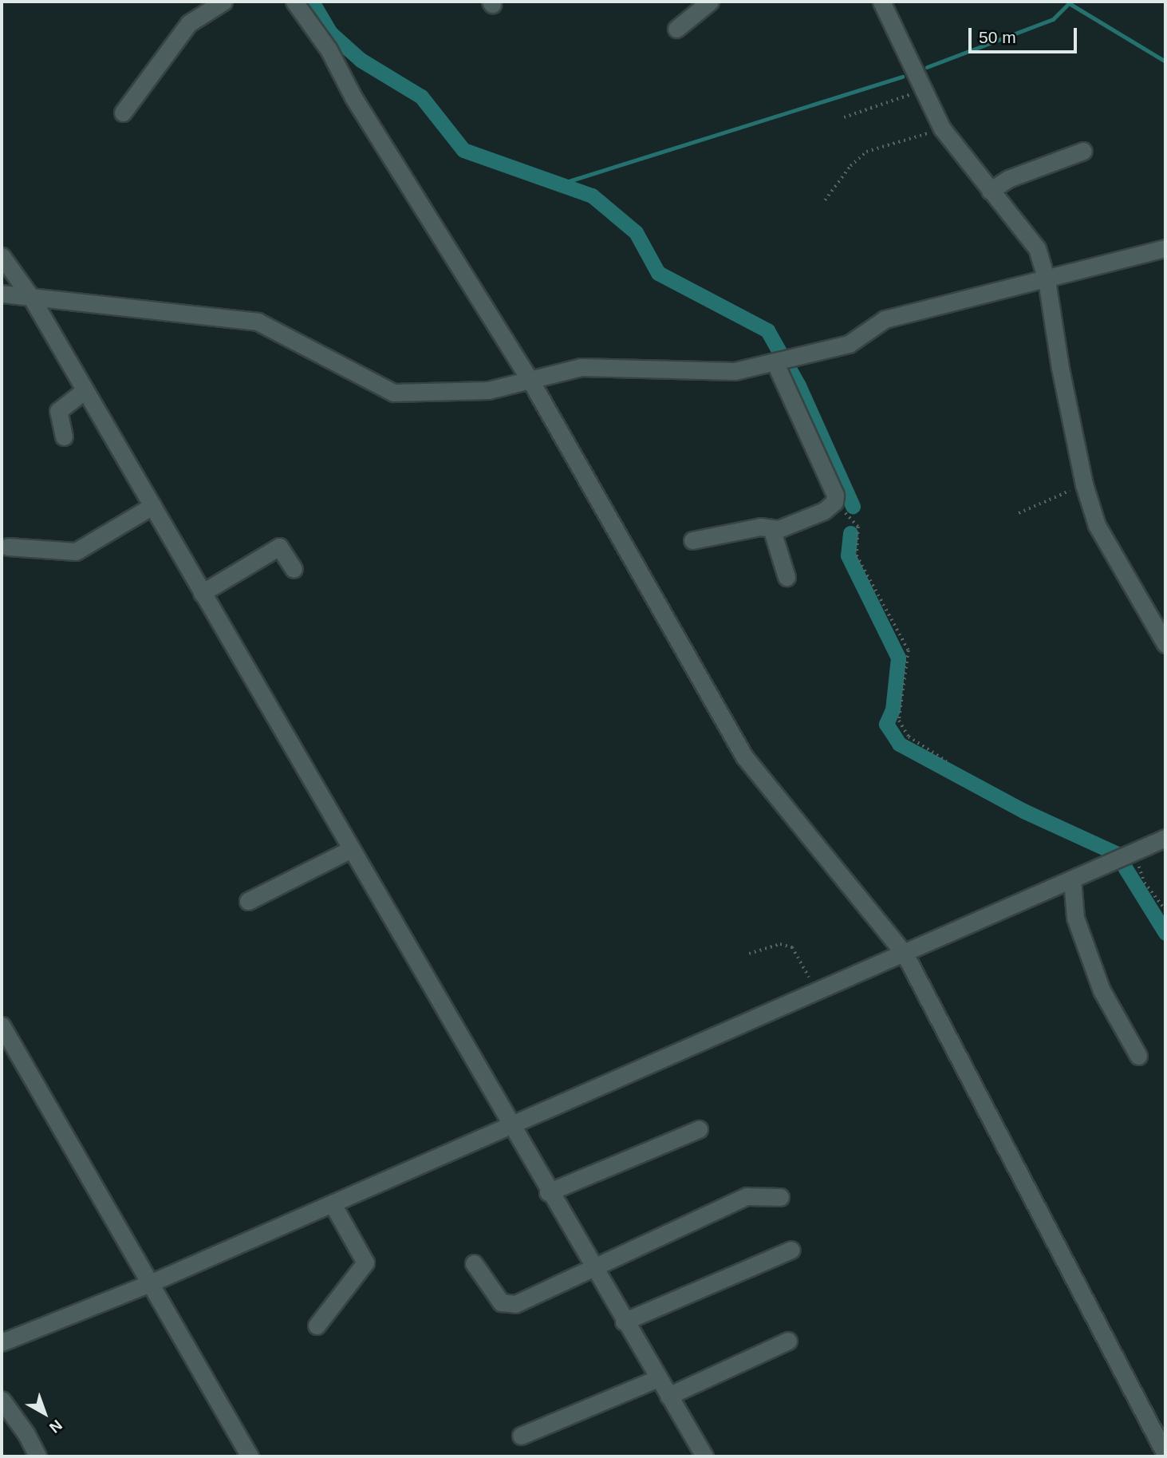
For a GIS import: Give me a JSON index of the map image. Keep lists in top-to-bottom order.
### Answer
{
  "scale_bar": "50 m",
  "north": "bottom right"
}
